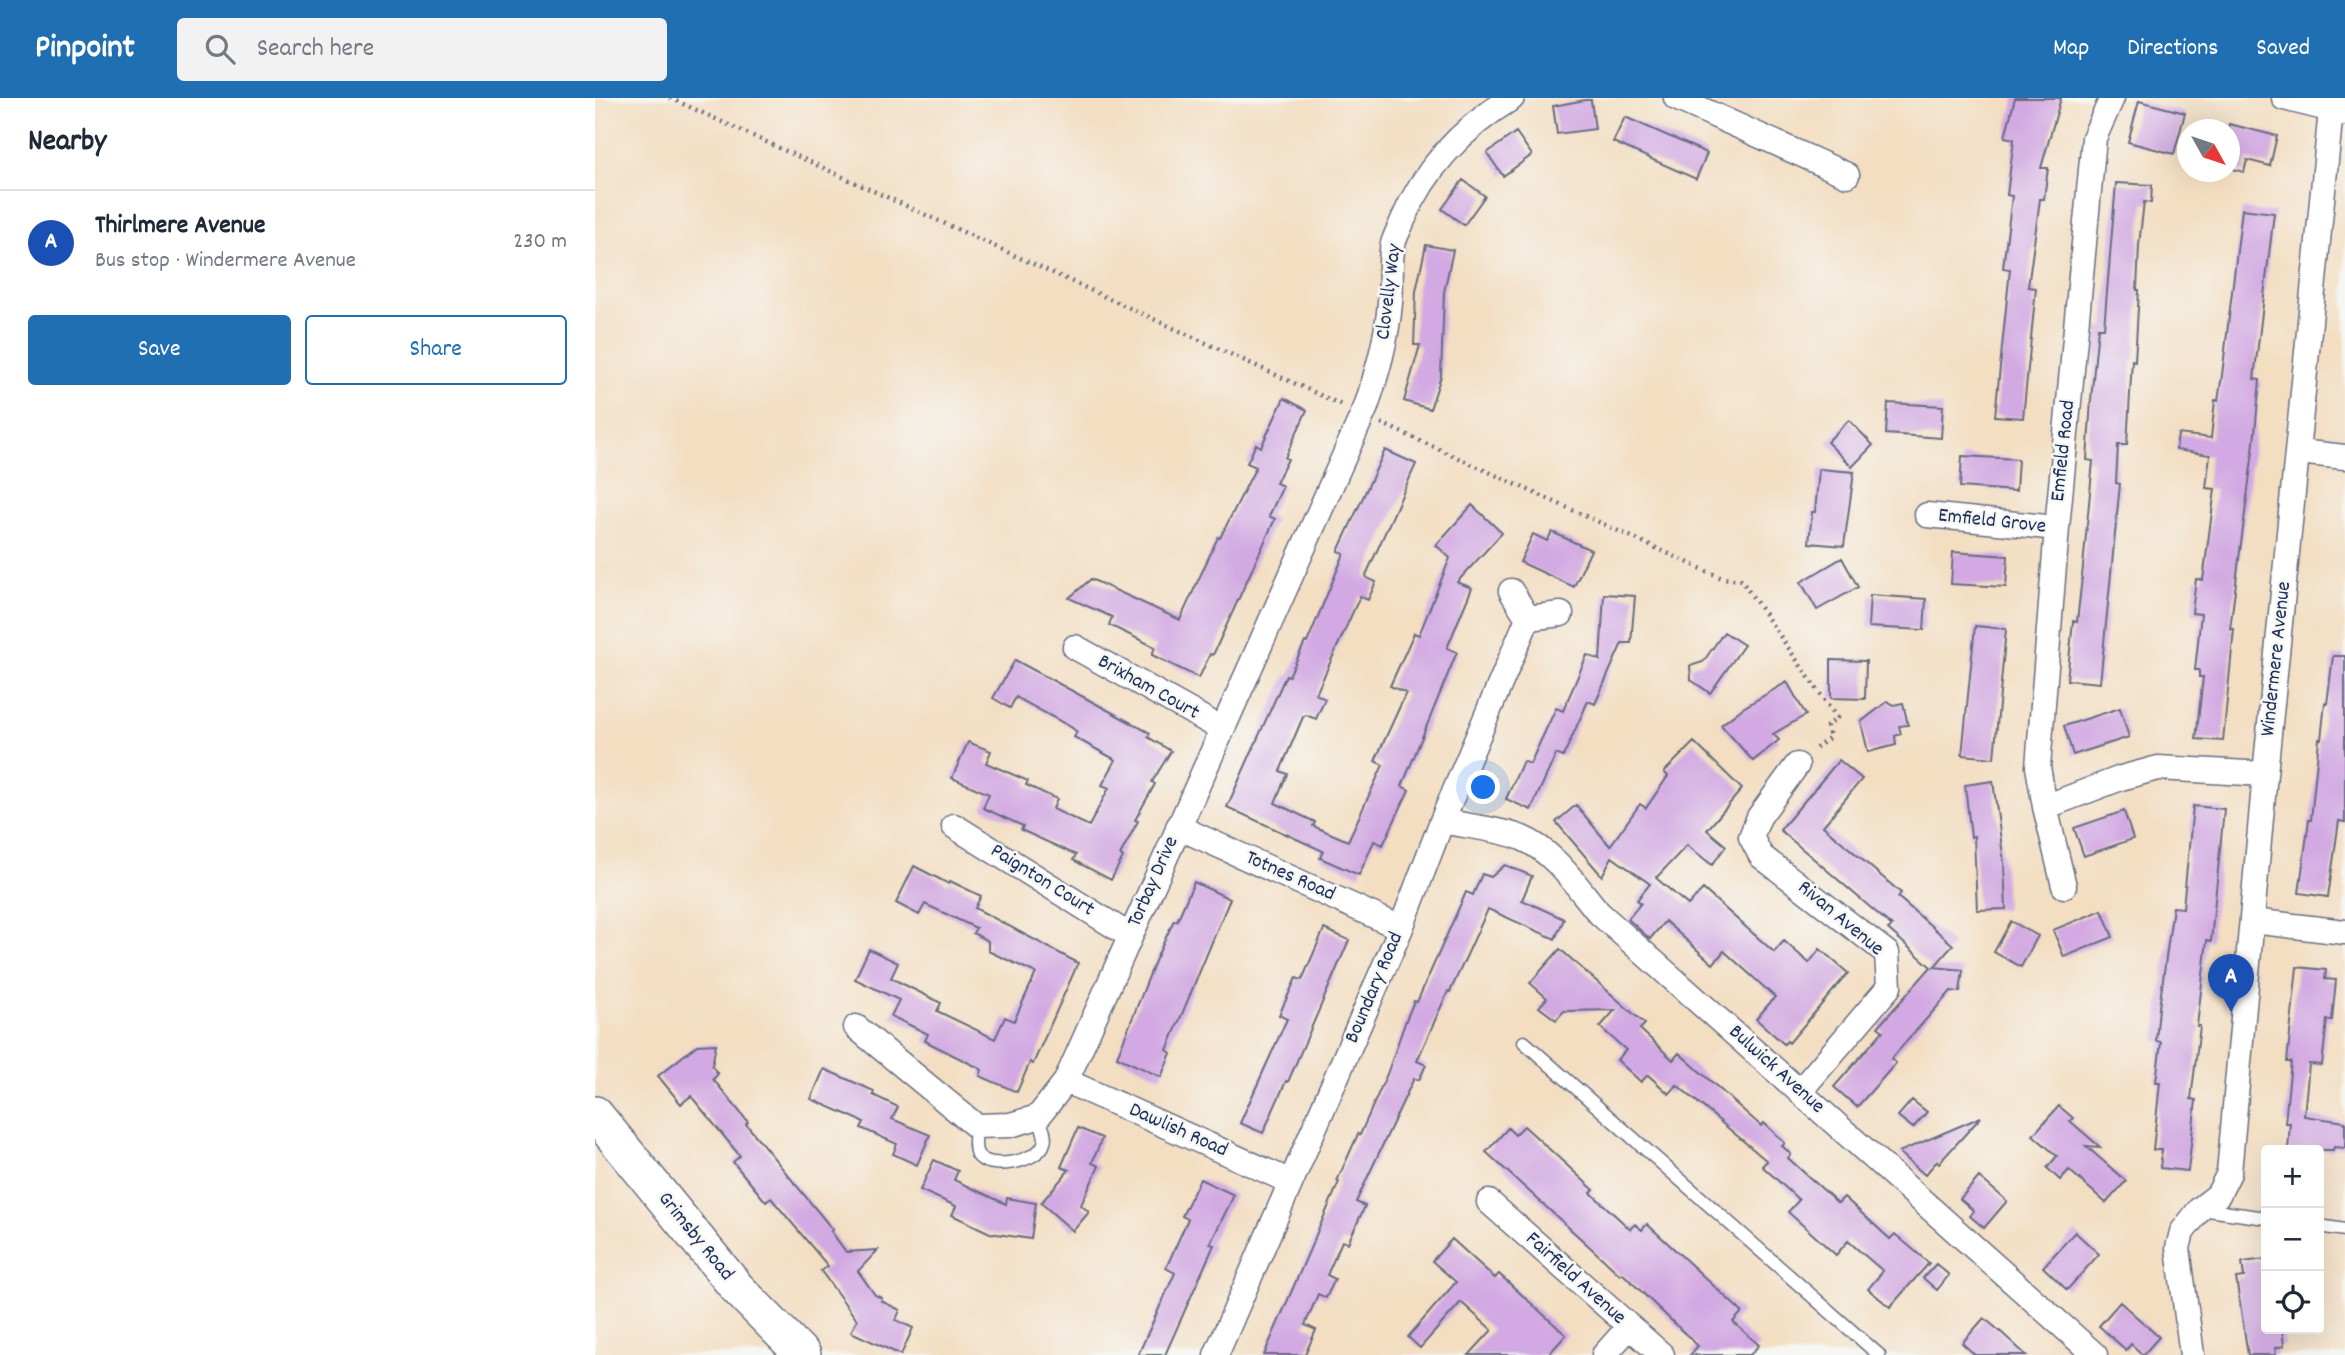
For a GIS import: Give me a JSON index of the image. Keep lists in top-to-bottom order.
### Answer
{
  "streets": {
    "main road": ["Grimsby Road"],
    "street": [
      "Clovelly Way",
      "Emfield Road",
      "Emfield Grove",
      "Windermere Avenue",
      "Brixham Court",
      "Totnes Road",
      "Paignton Court",
      "Torbay Drive",
      "Rivan Avenue",
      "Boundary Road",
      "Bulwick Avenue",
      "Dawlish Road",
      "Fairfield Avenue"
    ]
  },
  "crossings": [
    ["Clovelly Way", "Torbay Drive"],
    ["Emfield Road", "Emfield Grove"],
    ["Brixham Court", "Torbay Drive"],
    ["Totnes Road", "Torbay Drive"],
    ["Totnes Road", "Boundary Road"],
    ["Paignton Court", "Torbay Drive"],
    ["Torbay Drive", "Dawlish Road"],
    ["Rivan Avenue", "Bulwick Avenue"],
    ["Boundary Road", "Bulwick Avenue"],
    ["Boundary Road", "Dawlish Road"]
  ],
  "north": "bottom right",
  "page": {
    "header": "Pinpoint",
    "search": "Search here",
    "nav": ["Map", "Directions", "Saved"],
    "heading": "Nearby",
    "list": [
      {
        "mark": "A",
        "name": "Thirlmere Avenue",
        "note": "Bus stop · Windermere Avenue",
        "value": "230 m"
      }
    ],
    "buttons": ["Save", "Share"],
    "pins": "A",
    "map_buttons": ["+", "−"]
  }
}
